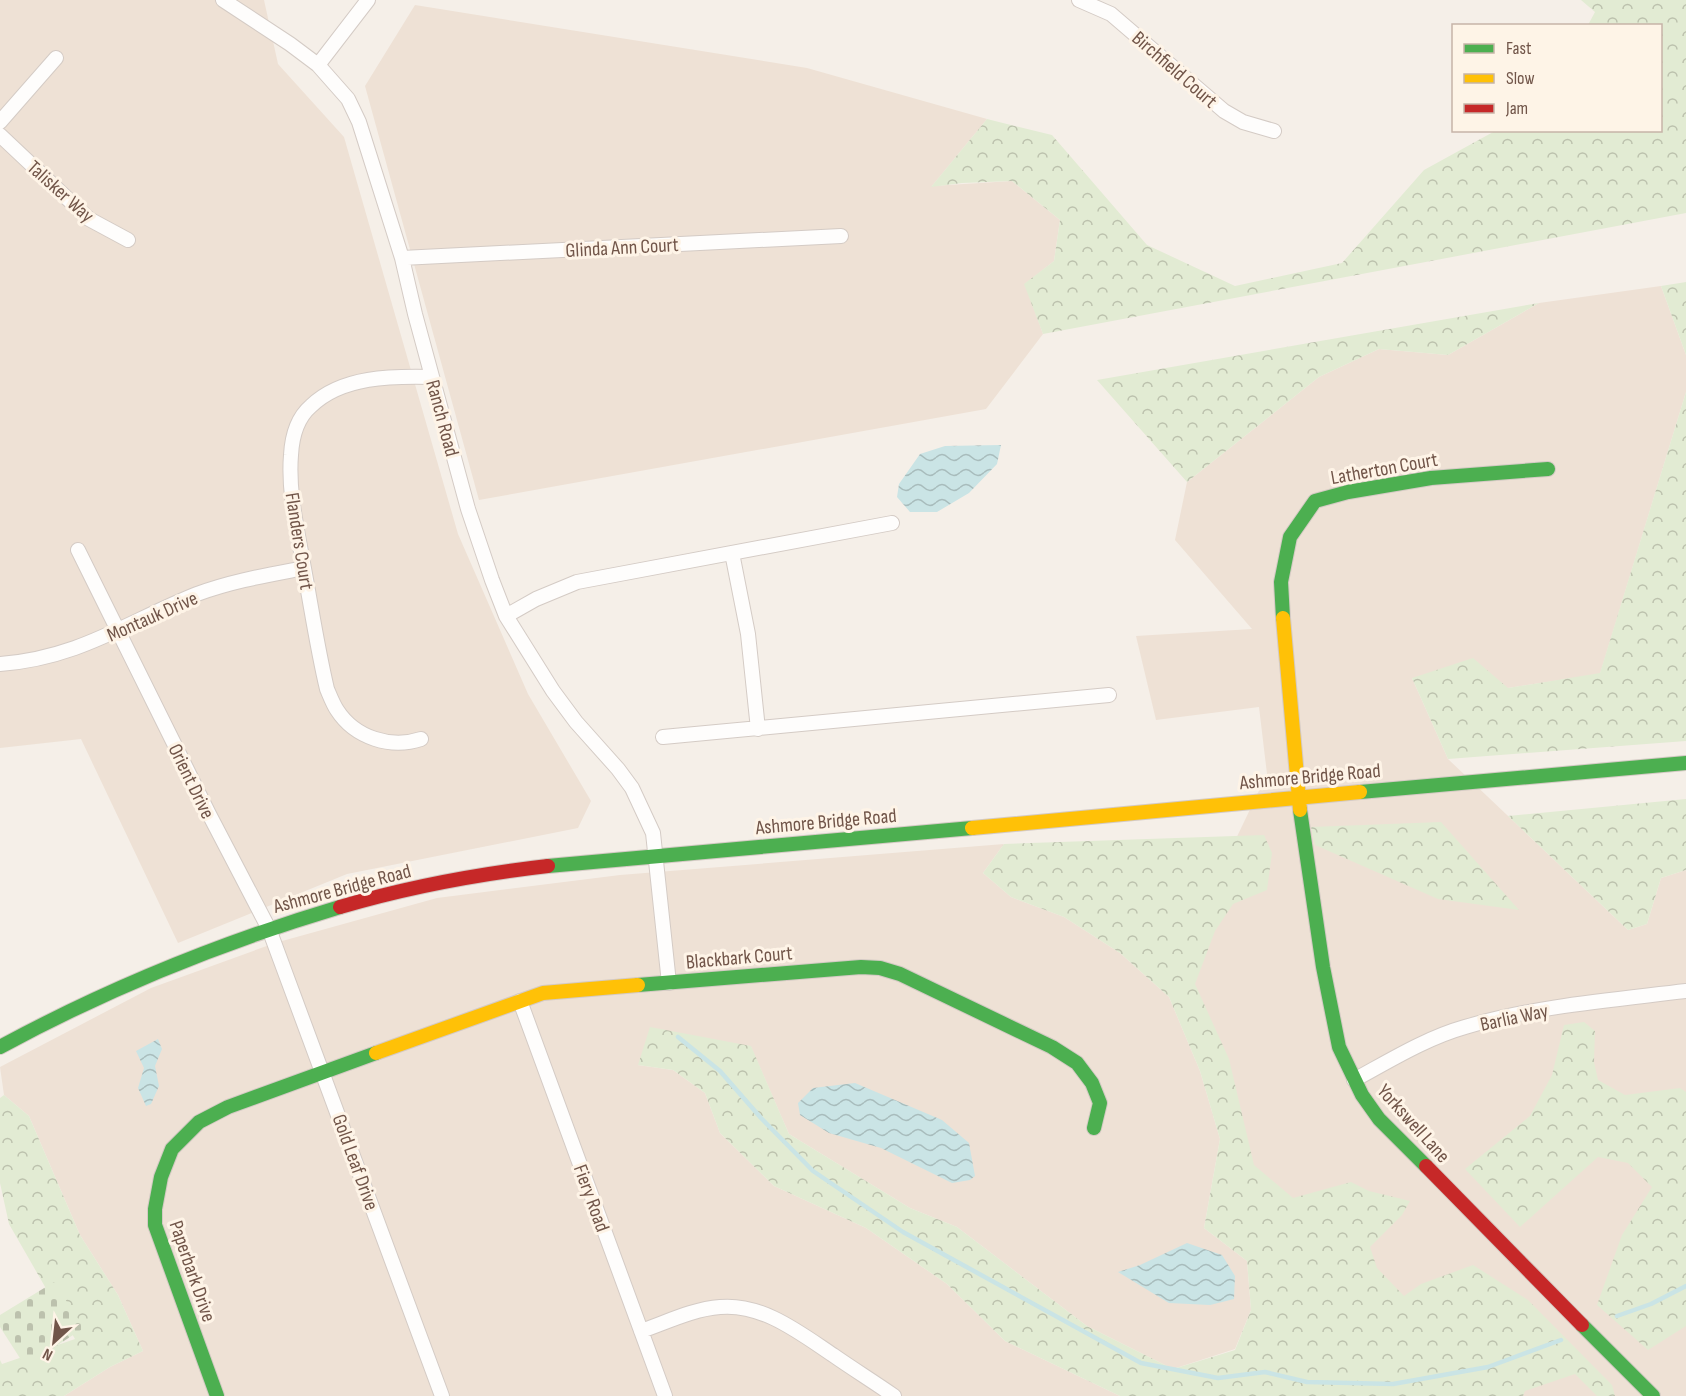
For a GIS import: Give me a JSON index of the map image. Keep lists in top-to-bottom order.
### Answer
{
  "streets": {
    "street": [
      "Birchfield Court",
      "Talisker Way",
      "Glinda Ann Court",
      "Ranch Road",
      "Latherton Court",
      "Flanders Court",
      "Montauk Drive",
      "Ashmore Bridge Road",
      "Orient Drive",
      "Blackbark Court",
      "Barlia Way",
      "Yorkswell Lane",
      "Gold Leaf Drive",
      "Fiery Road",
      "Paperbark Drive"
    ]
  },
  "crossings": [
    ["Glinda Ann Court", "Ranch Road"],
    ["Ranch Road", "Flanders Court"],
    ["Ranch Road", "Ashmore Bridge Road"],
    ["Ranch Road", "Blackbark Court"],
    ["Latherton Court", "Ashmore Bridge Road"],
    ["Latherton Court", "Yorkswell Lane"],
    ["Flanders Court", "Montauk Drive"],
    ["Montauk Drive", "Orient Drive"],
    ["Ashmore Bridge Road", "Orient Drive"],
    ["Ashmore Bridge Road", "Yorkswell Lane"],
    ["Ashmore Bridge Road", "Gold Leaf Drive"],
    ["Orient Drive", "Gold Leaf Drive"],
    ["Blackbark Court", "Gold Leaf Drive"],
    ["Blackbark Court", "Fiery Road"],
    ["Blackbark Court", "Paperbark Drive"],
    ["Barlia Way", "Yorkswell Lane"],
    ["Gold Leaf Drive", "Paperbark Drive"]
  ],
  "legend": ["Fast", "Slow", "Jam"],
  "north": "bottom left"
}
